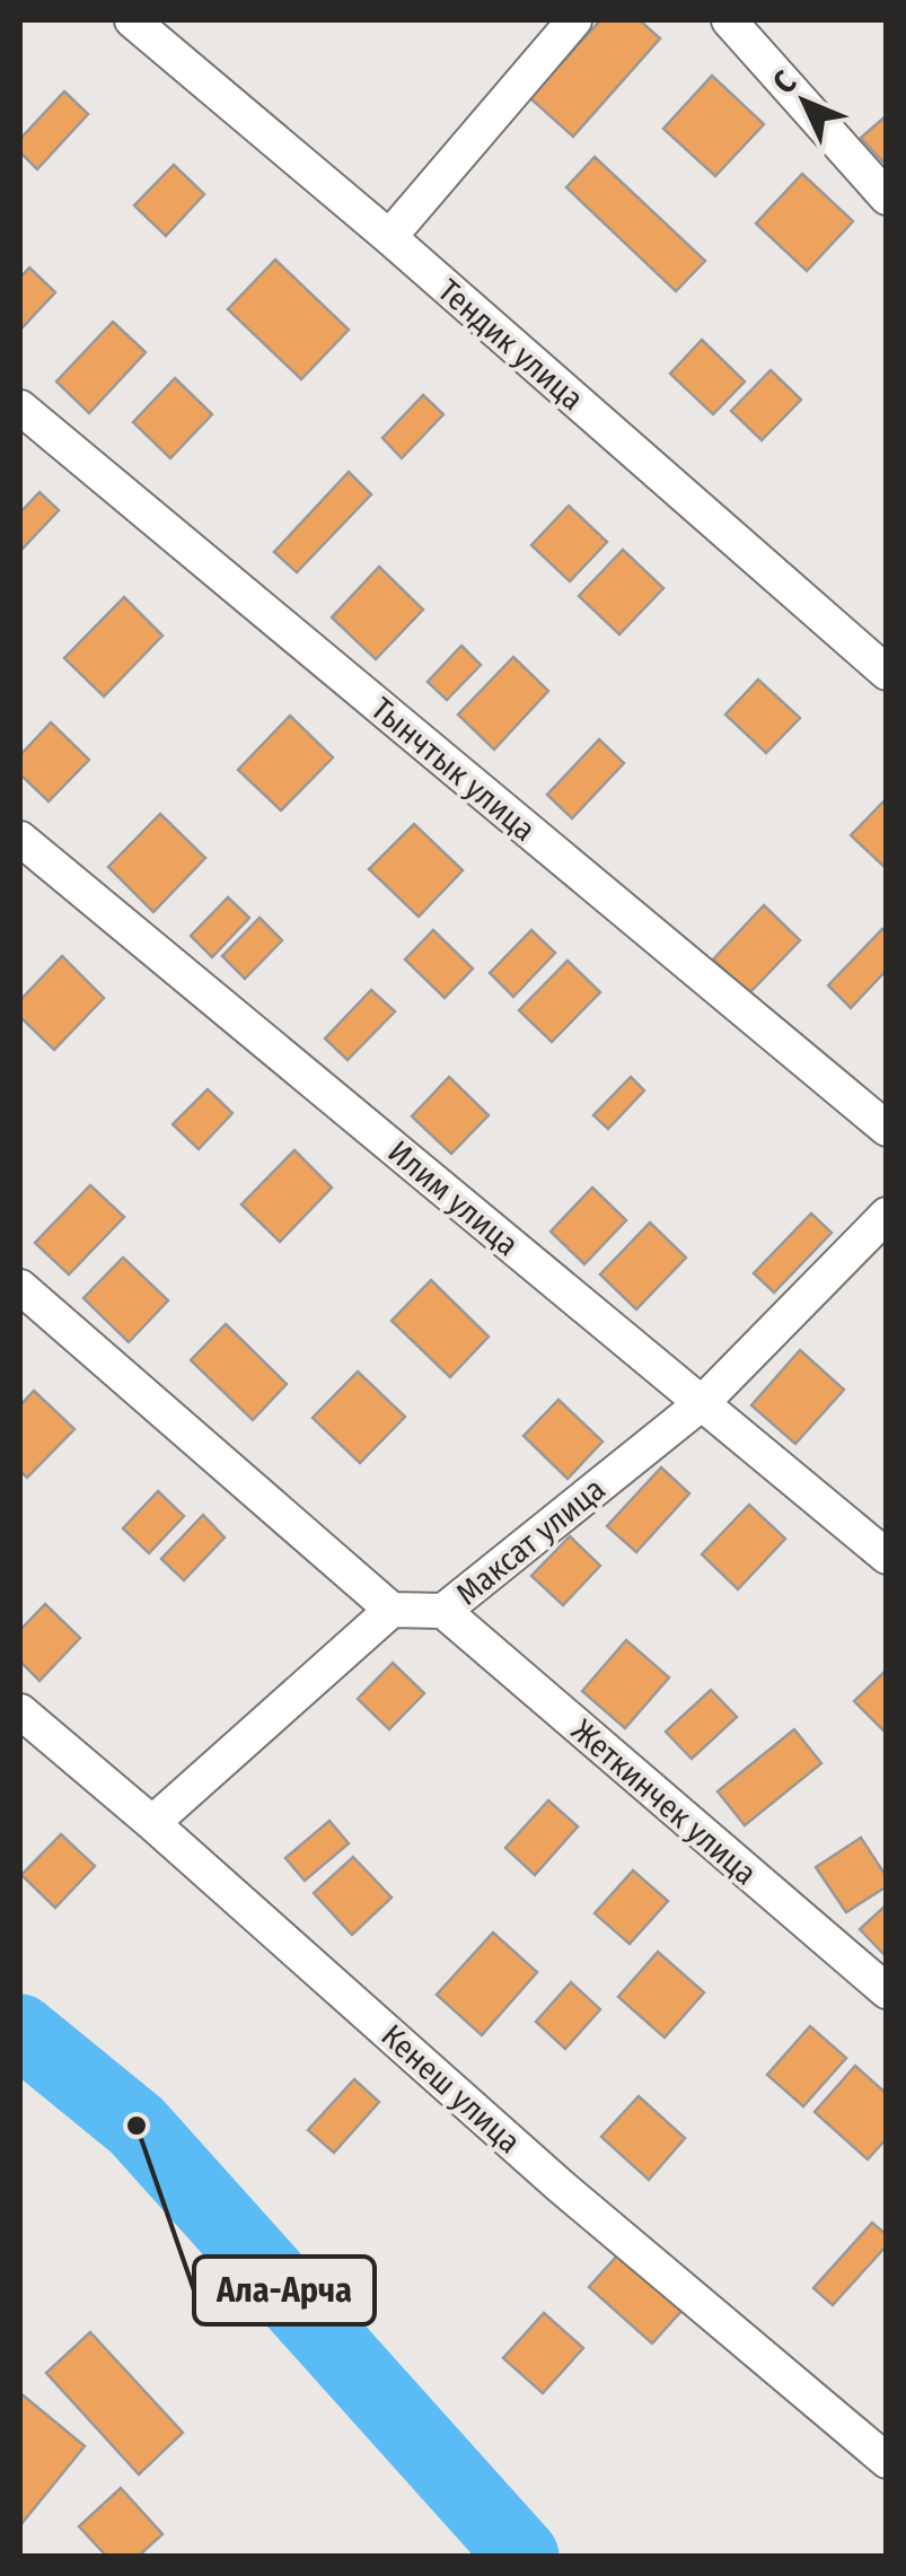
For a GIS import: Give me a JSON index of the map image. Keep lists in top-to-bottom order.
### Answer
{
  "streets": {
    "street": [
      "Тендик улица",
      "Тынчтык улица",
      "Илим улица",
      "Максат улица",
      "Жеткинчек улица",
      "Кенеш улица"
    ]
  },
  "crossings": [
    ["Илим улица", "Максат улица"],
    ["Максат улица", "Жеткинчек улица"]
  ],
  "places": ["Ала-Арча"],
  "north": "top left"
}
